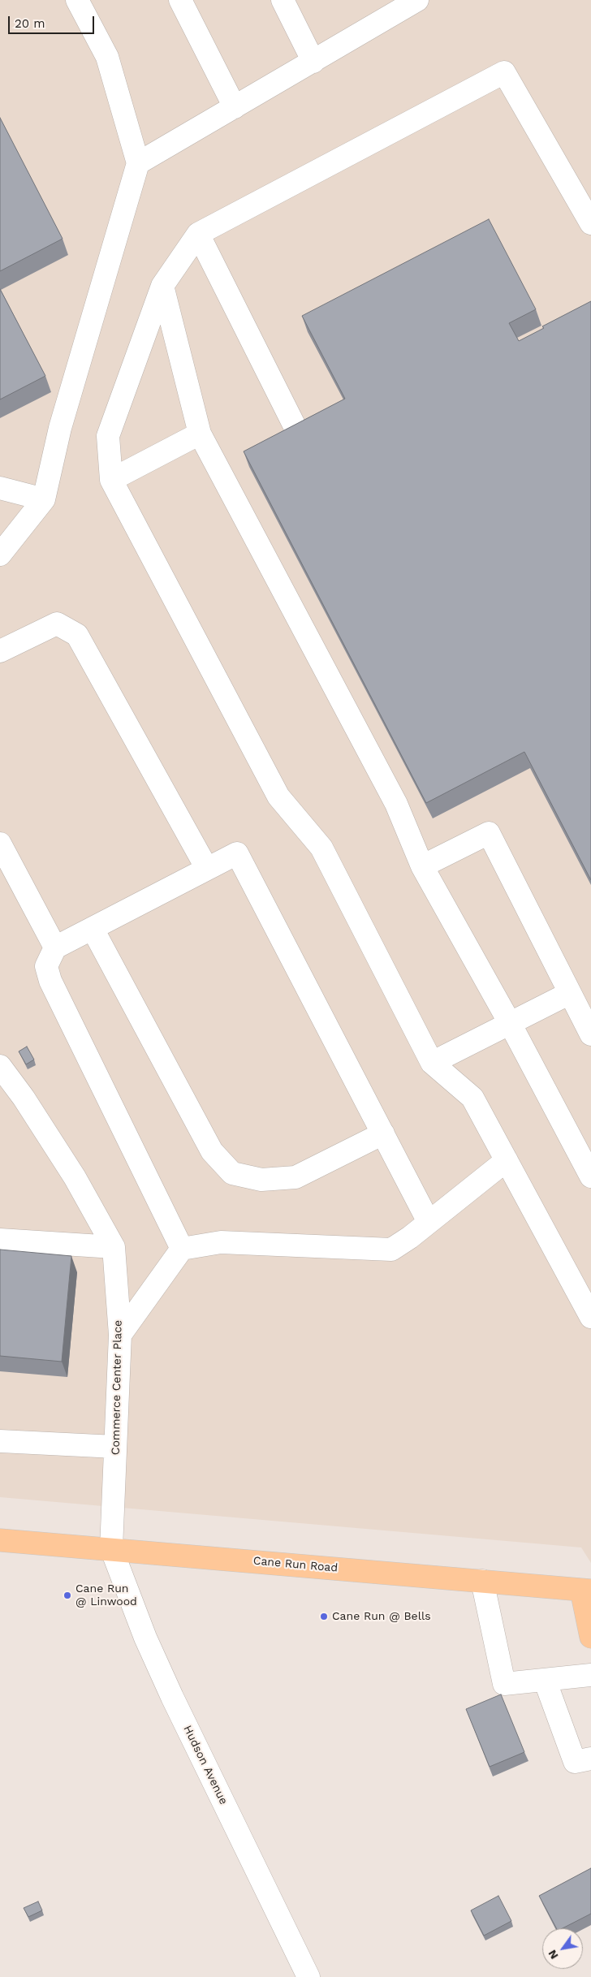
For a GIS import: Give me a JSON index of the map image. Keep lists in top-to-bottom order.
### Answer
{
  "streets": {
    "main road": ["Cane Run Road"],
    "street": ["Commerce Center Place", "Hudson Avenue"]
  },
  "crossings": [
    ["Commerce Center Place", "Cane Run Road"],
    ["Commerce Center Place", "Hudson Avenue"],
    ["Cane Run Road", "Hudson Avenue"]
  ],
  "places": ["Cane Run @ Linwood", "Cane Run @ Bells"],
  "scale_bar": "20 m",
  "north": "bottom left"
}
